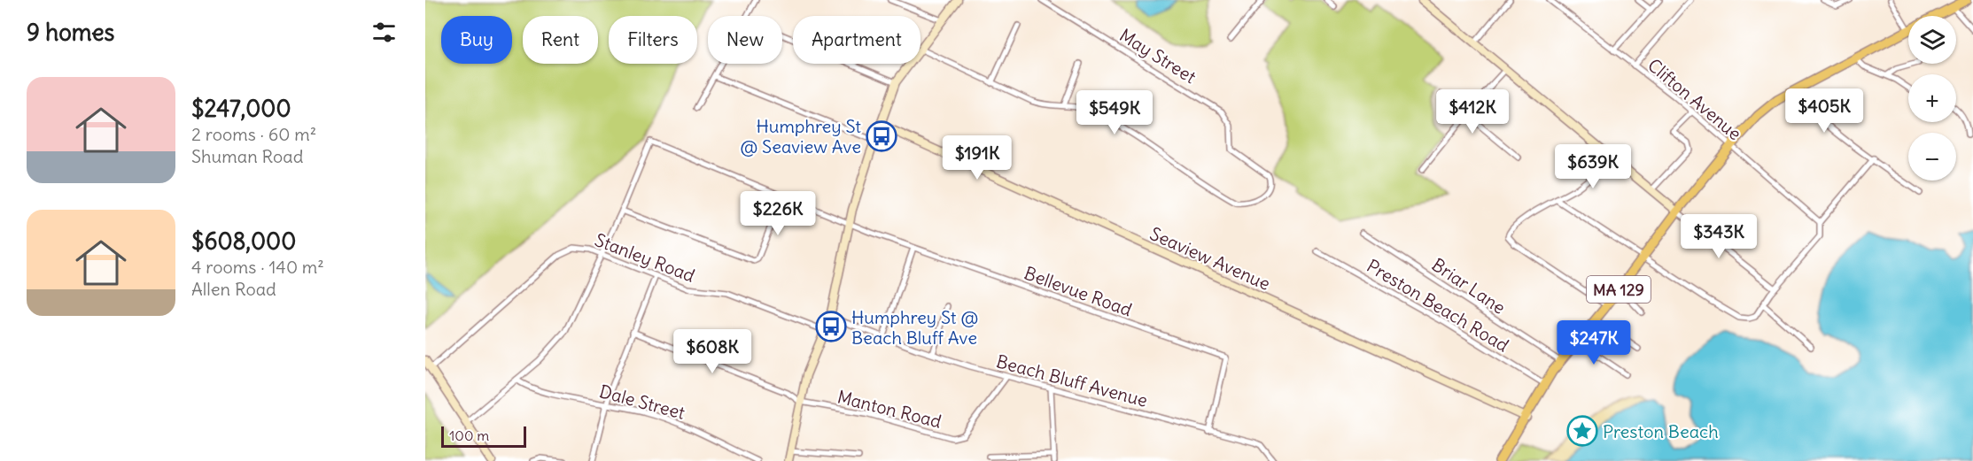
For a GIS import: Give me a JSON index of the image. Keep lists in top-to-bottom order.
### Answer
{
  "streets": {
    "main road": ["MA 129"],
    "street": [
      "May Street",
      "Clifton Avenue",
      "Stanley Road",
      "Seaview Avenue",
      "Briar Lane",
      "Bellevue Road",
      "Preston Beach Road",
      "Beach Bluff Avenue",
      "Dale Street",
      "Manton Road"
    ]
  },
  "crossings": [
    ["Clifton Avenue", "MA 129"],
    ["Seaview Avenue", "MA 129"],
    ["Briar Lane", "MA 129"],
    ["MA 129", "Preston Beach Road"],
    ["Bellevue Road", "Beach Bluff Avenue"],
    ["Beach Bluff Avenue", "Manton Road"]
  ],
  "places": {
    "bus stop": ["Humphrey St @ Seaview Ave", "Humphrey St @ Beach Bluff Ave"],
    "place": ["Preston Beach"]
  },
  "scale_bar": "100 m",
  "page": {
    "heading": "9 homes",
    "map_buttons": ["+", "−"],
    "chip": [
      "Buy",
      "Rent",
      "Filters",
      "New",
      "Apartment"
    ],
    "list": [
      {
        "name": "$247,000",
        "note": "2 rooms · 60 m² · Shuman Road"
      },
      {
        "name": "$608,000",
        "note": "4 rooms · 140 m² · Allen Road"
      }
    ],
    "price": [
      "$405K",
      "$412K",
      "$549K",
      "$191K",
      "$639K",
      "$226K",
      "$343K",
      "$247K",
      "$608K"
    ],
    "scale": "100 m"
  }
}
